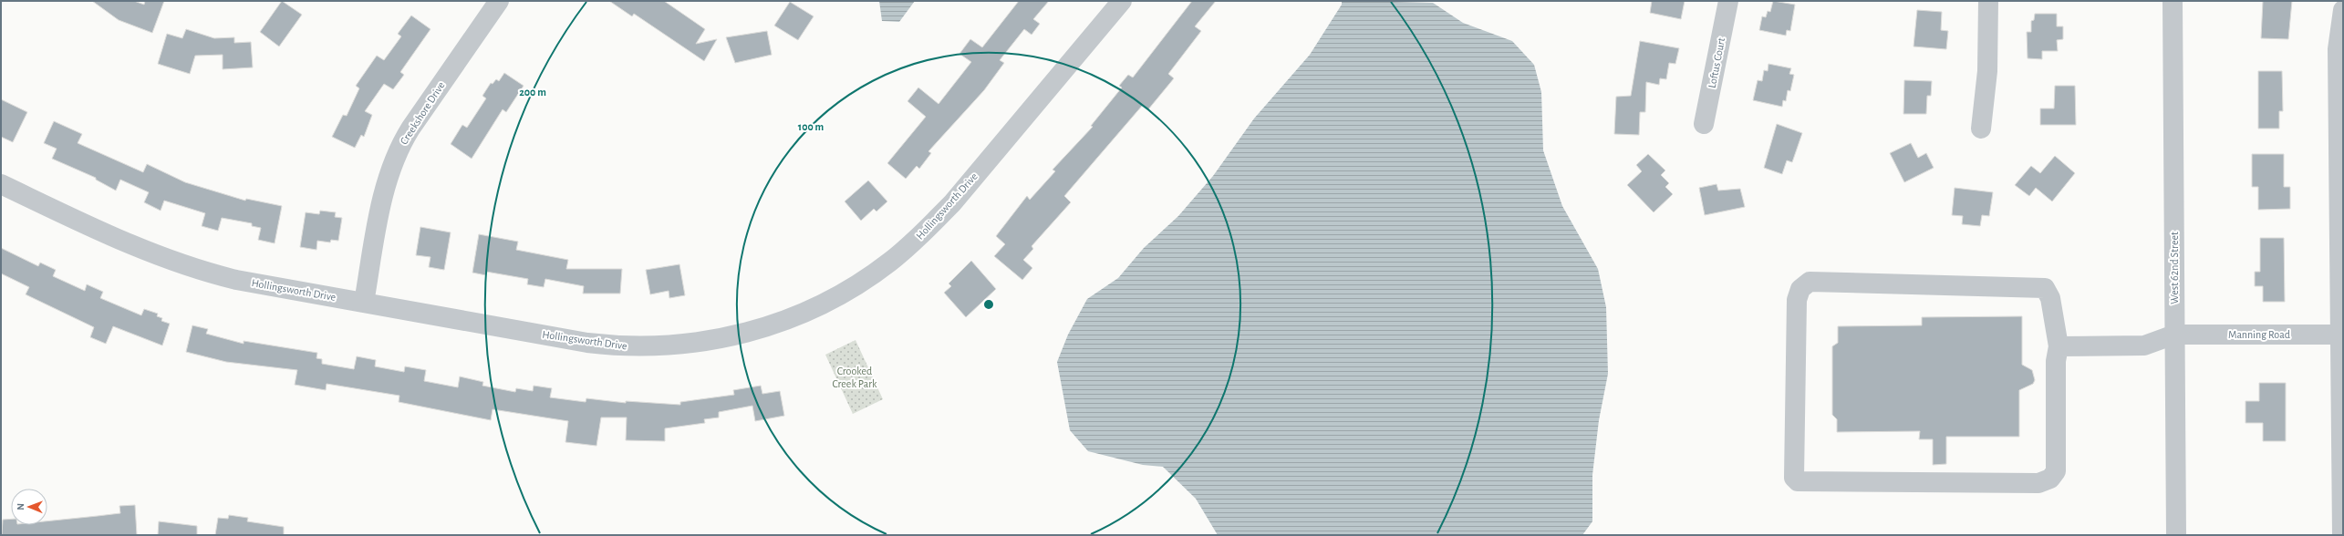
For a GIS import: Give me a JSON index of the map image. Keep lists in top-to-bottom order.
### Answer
{
  "streets": {
    "street": [
      "Loftus Court",
      "Creekshore Drive",
      "Hollingsworth Drive",
      "West 62nd Street",
      "Manning Road"
    ]
  },
  "crossings": [
    ["Creekshore Drive", "Hollingsworth Drive"],
    ["West 62nd Street", "Manning Road"]
  ],
  "parks": ["Crooked Creek Park"],
  "north": "left",
  "rings": ["200 m", "100 m"]
}
